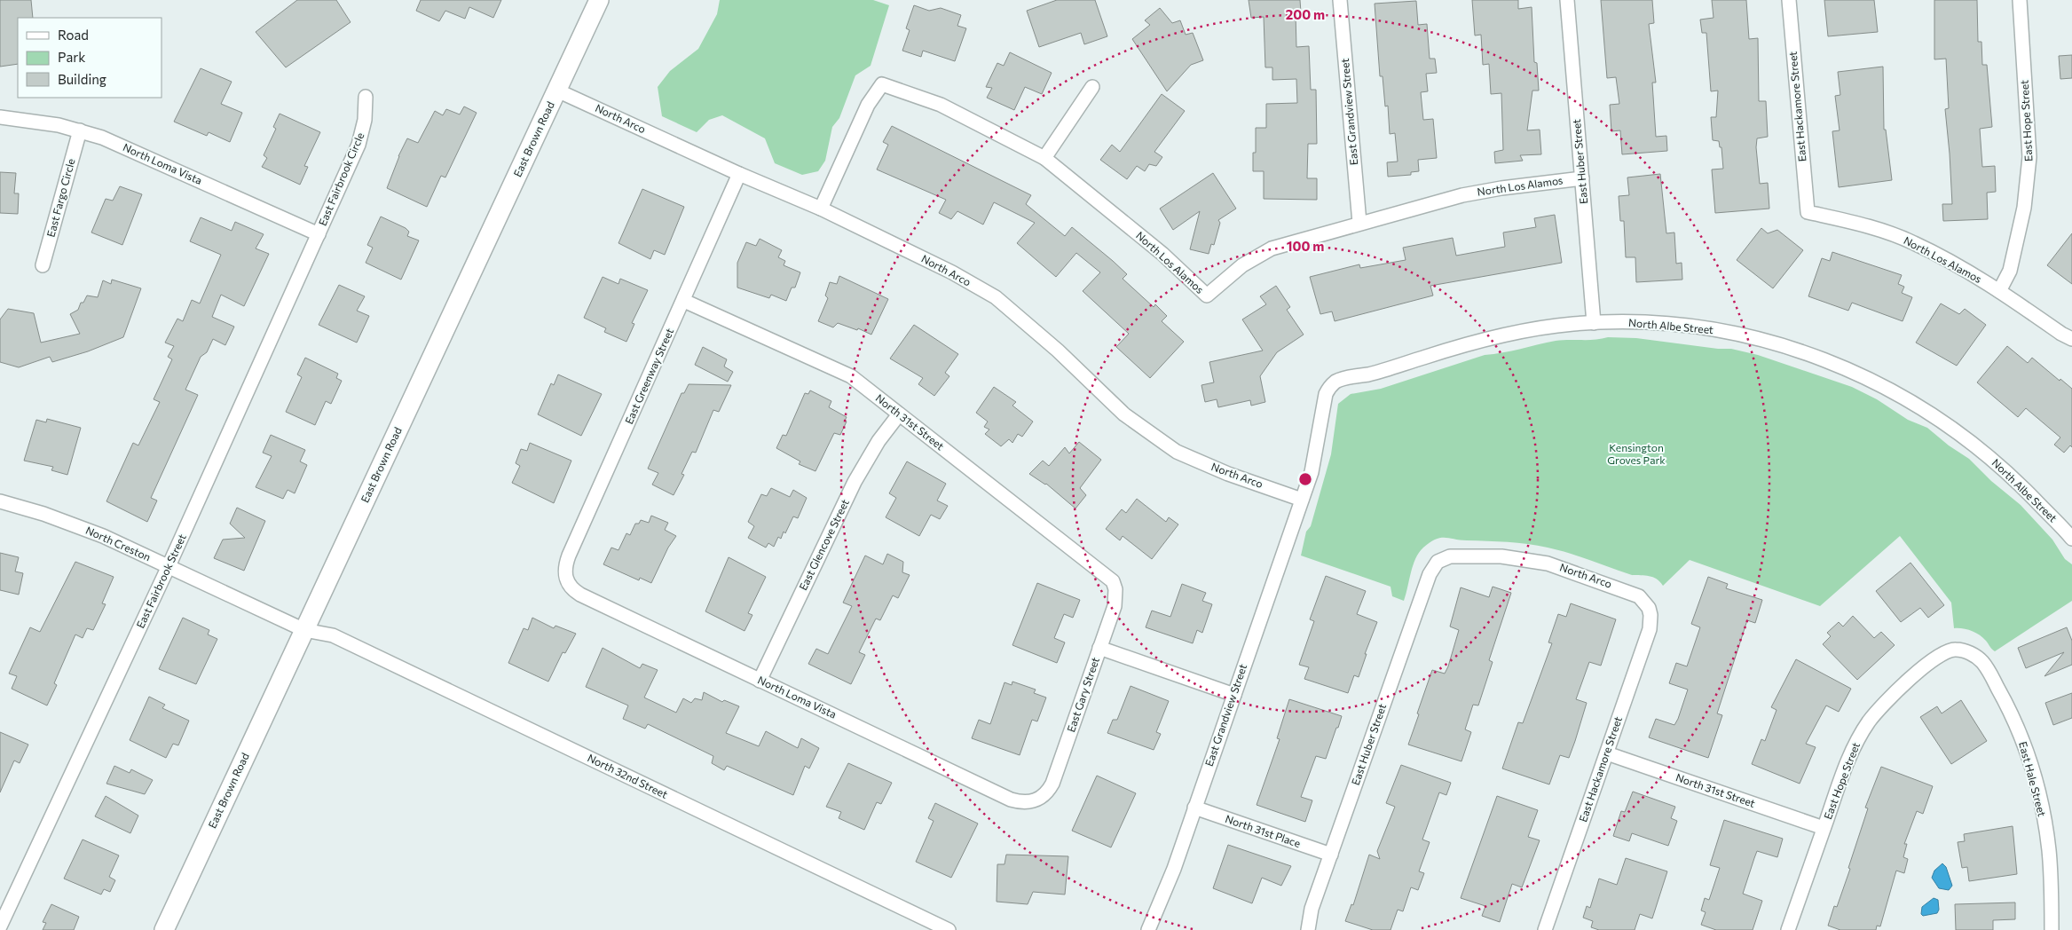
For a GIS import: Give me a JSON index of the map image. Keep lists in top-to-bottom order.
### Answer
{
  "streets": {
    "main road": ["East Brown Road"],
    "street": [
      "East Hackamore Street",
      "East Grandview Street",
      "North Arco",
      "East Hope Street",
      "East Huber Street",
      "North Loma Vista",
      "East Fairbrook Circle",
      "North Los Alamos",
      "East Fargo Circle",
      "North Albe Street",
      "East Greenway Street",
      "North 31st Street",
      "North Creston",
      "East Glencove Street",
      "East Fairbrook Street",
      "East Gary Street",
      "North 32nd Street",
      "East Hale Street",
      "North 31st Place"
    ]
  },
  "crossings": [
    ["East Hackamore Street", "North Arco"],
    ["East Hackamore Street", "North Los Alamos"],
    ["East Hackamore Street", "North 31st Street"],
    ["East Grandview Street", "North Arco"],
    ["East Grandview Street", "North Los Alamos"],
    ["East Grandview Street", "North Albe Street"],
    ["East Grandview Street", "North 31st Place"],
    ["North Arco", "East Brown Road"],
    ["North Arco", "East Huber Street"],
    ["North Arco", "North Los Alamos"],
    ["North Arco", "North Albe Street"],
    ["North Arco", "East Greenway Street"],
    ["East Hope Street", "North Los Alamos"],
    ["East Hope Street", "North 31st Street"],
    ["East Hope Street", "East Hale Street"],
    ["East Brown Road", "North Creston"],
    ["East Brown Road", "North 32nd Street"],
    ["East Huber Street", "North Los Alamos"],
    ["East Huber Street", "North Albe Street"],
    ["East Huber Street", "North 31st Place"],
    ["North Loma Vista", "East Fairbrook Circle"],
    ["North Loma Vista", "East Fargo Circle"],
    ["North Loma Vista", "East Greenway Street"],
    ["North Loma Vista", "East Glencove Street"],
    ["North Loma Vista", "East Fairbrook Street"],
    ["North Loma Vista", "East Gary Street"],
    ["East Fairbrook Circle", "East Fairbrook Street"],
    ["East Greenway Street", "North 31st Street"],
    ["North 31st Street", "East Glencove Street"],
    ["North 31st Street", "East Gary Street"],
    ["North Creston", "East Fairbrook Street"],
    ["North Creston", "North 32nd Street"]
  ],
  "parks": ["Kensington Groves Park"],
  "legend": ["Road", "Park", "Building"],
  "rings": ["200 m", "100 m"]
}
